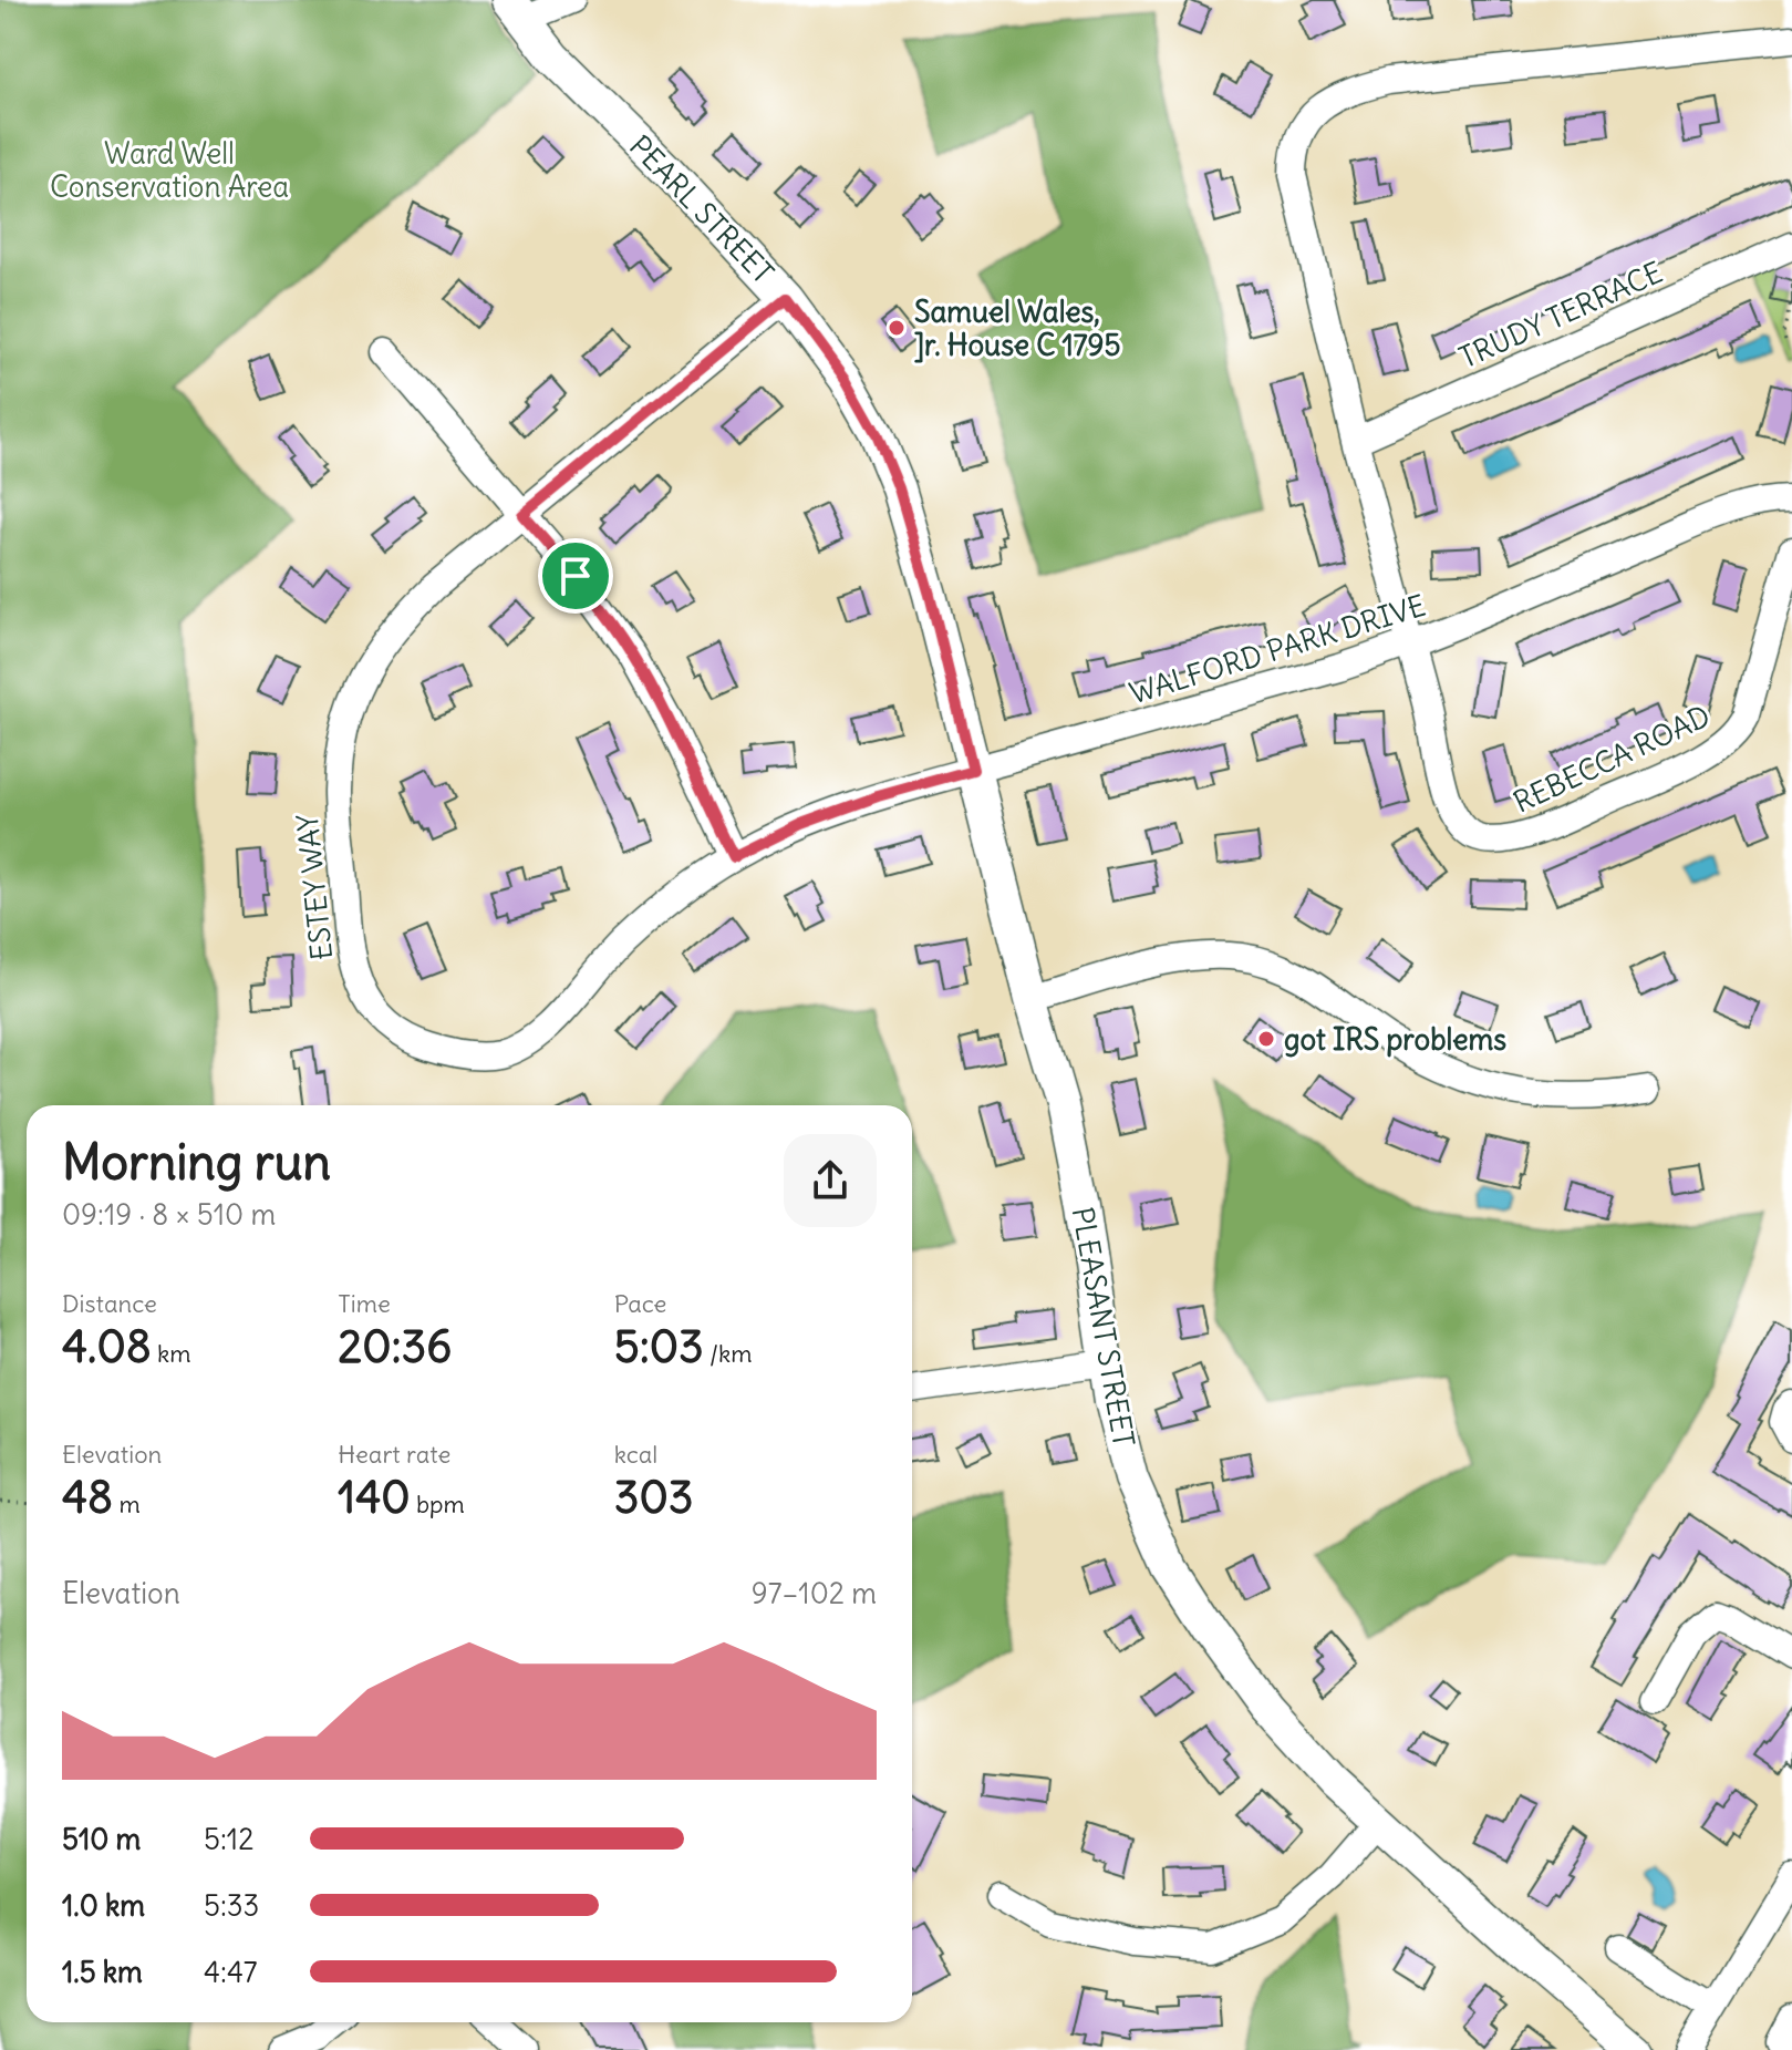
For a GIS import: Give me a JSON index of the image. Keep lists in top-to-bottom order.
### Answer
{
  "streets": {
    "main road": ["PEARL STREET", "PLEASANT STREET"],
    "street": [
      "TRUDY TERRACE",
      "WALFORD PARK DRIVE",
      "REBECCA ROAD",
      "ESTEY WAY"
    ]
  },
  "crossings": [
    ["PEARL STREET", "ESTEY WAY"],
    ["PEARL STREET", "PLEASANT STREET"],
    ["WALFORD PARK DRIVE", "REBECCA ROAD"],
    ["WALFORD PARK DRIVE", "ESTEY WAY"],
    ["WALFORD PARK DRIVE", "PLEASANT STREET"],
    ["ESTEY WAY", "PLEASANT STREET"]
  ],
  "parks": ["Ward Well Conservation Area"],
  "places": ["Samuel Wales, ]r. House C 1795", "got IRS problems"],
  "page": {
    "heading": ["Morning run", "09:19 · 8 × 510 m"],
    "stats": [
      ["Distance", "4.08 km"],
      ["Time", "20:36"],
      ["Pace", "5:03 /km"],
      ["Elevation", "48 m"],
      ["Heart rate", "140 bpm"],
      ["kcal", "303"]
    ],
    "chart": ["Elevation", "97–102 m"],
    "list": [
      {
        "name": "510 m",
        "note": "5:12"
      },
      {
        "name": "1.0 km",
        "note": "5:33"
      },
      {
        "name": "1.5 km",
        "note": "4:47"
      }
    ]
  }
}
